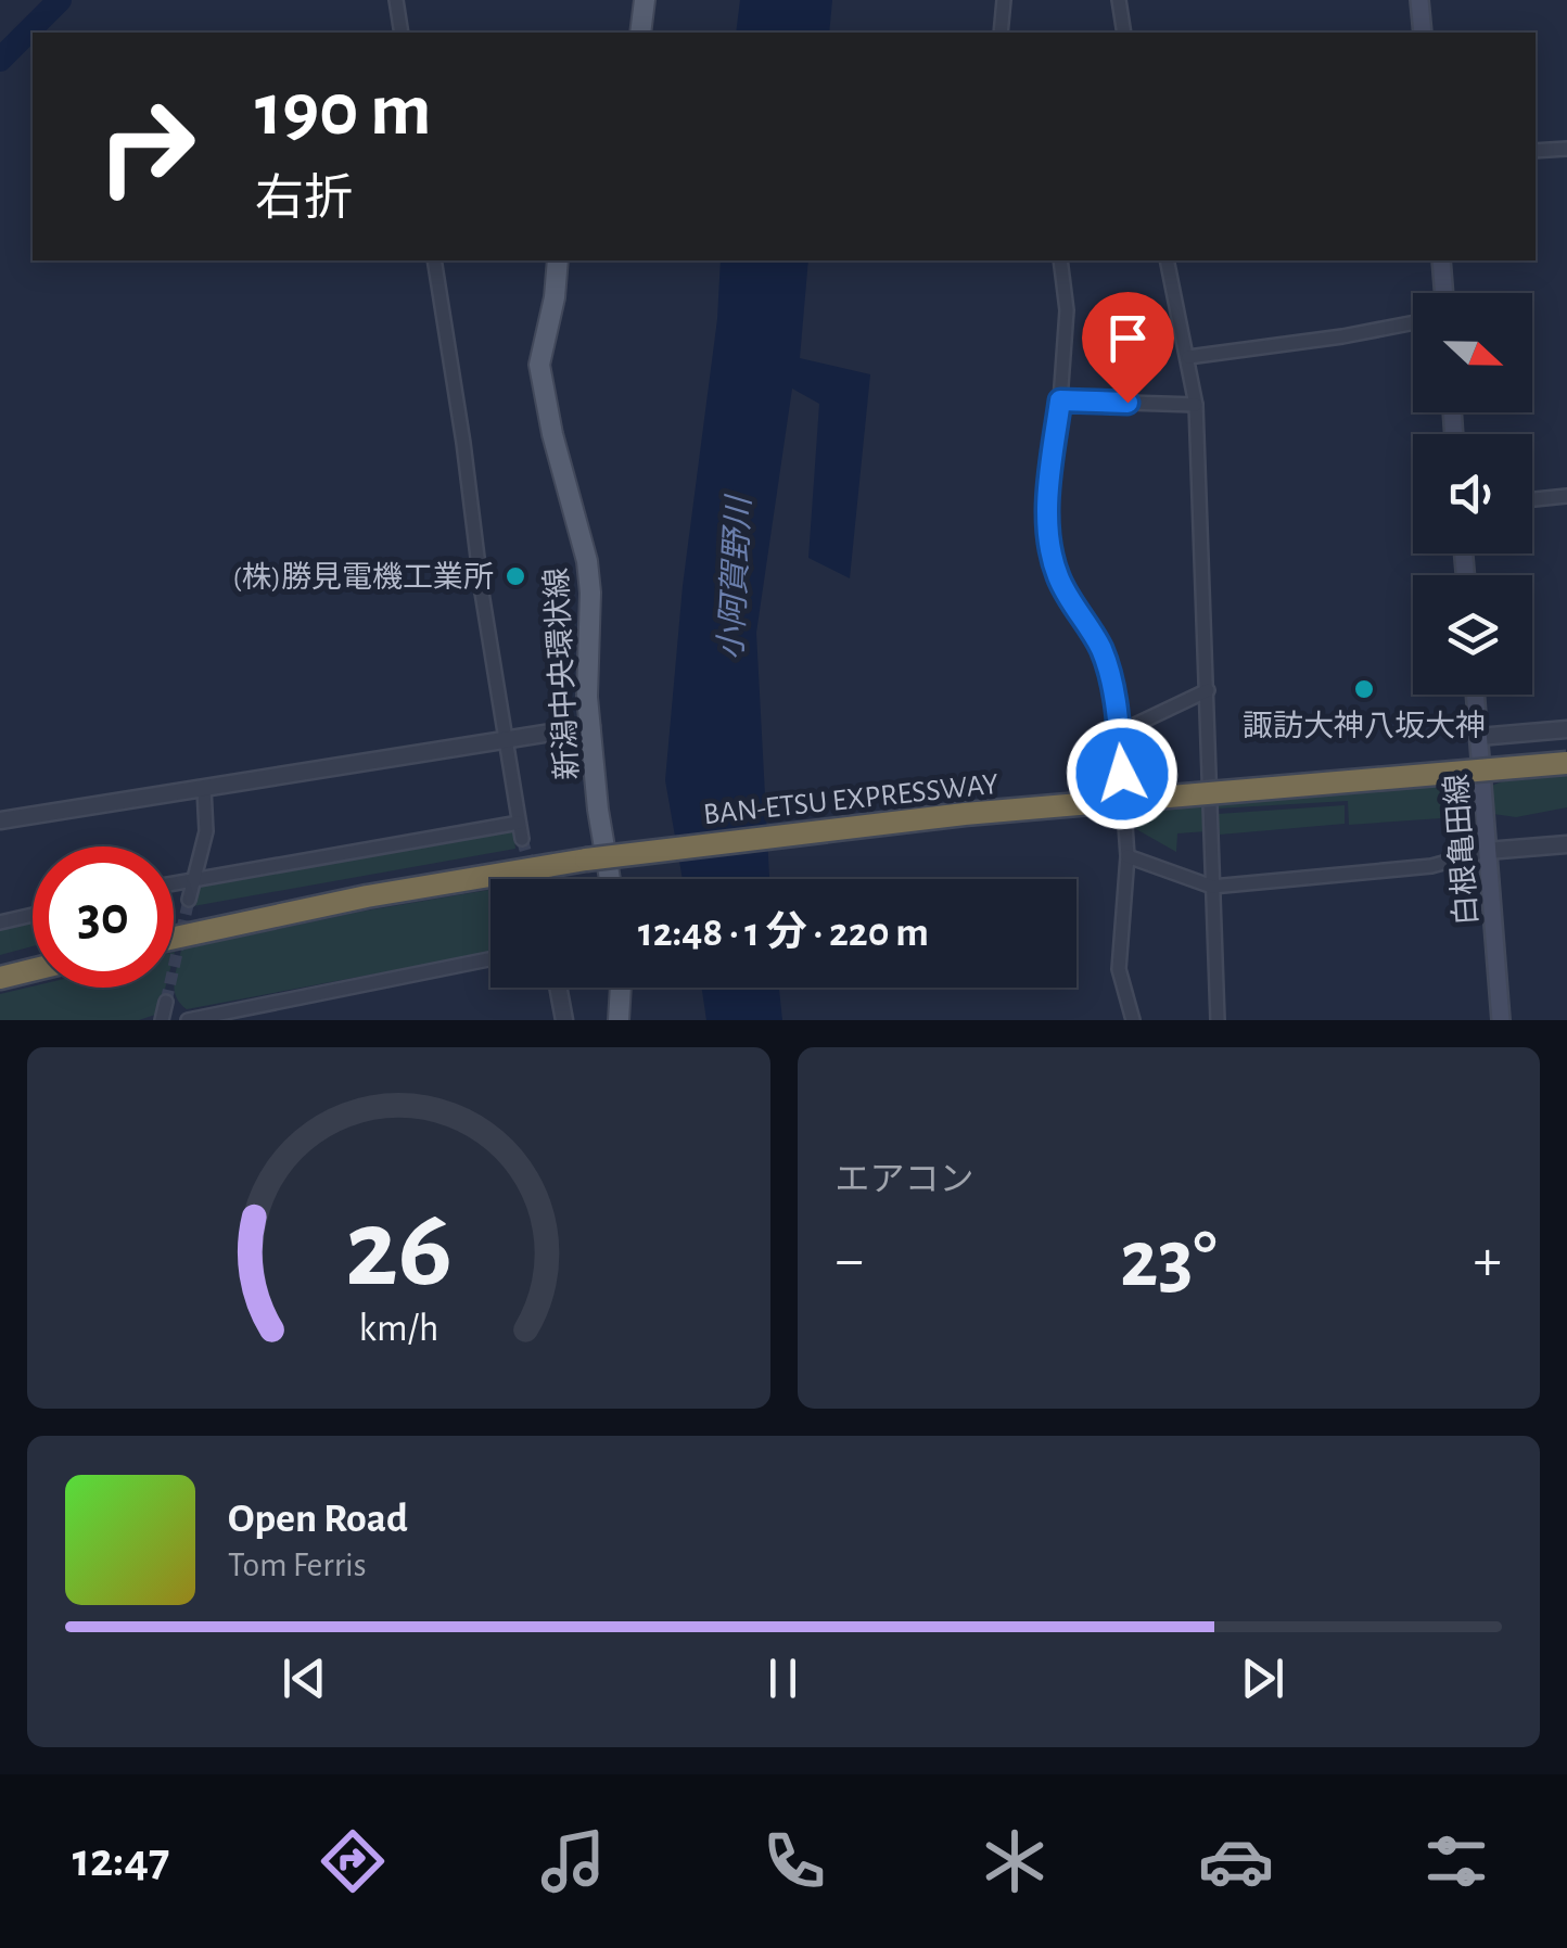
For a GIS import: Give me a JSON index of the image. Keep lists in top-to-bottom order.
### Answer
{
  "streets": {
    "highway": ["BAN-ETSU EXPRESSWAY"],
    "main road": ["新潟中央環状線", "白根亀田線"]
  },
  "water": ["小阿賀野川"],
  "places": ["(株)勝見電機工業所", "諏訪大神八坂大神"],
  "north": "right",
  "page": {
    "turn": ["190 m", "右折"],
    "limit": "30",
    "trip": "12:48 · 1 分 · 220 m",
    "tile": "エアコン",
    "heat": ["−", "23°", "+"],
    "song": ["Open Road", "Tom Ferris"],
    "tabs": "12:47",
    "gauge": ["26", "km/h"]
  }
}
